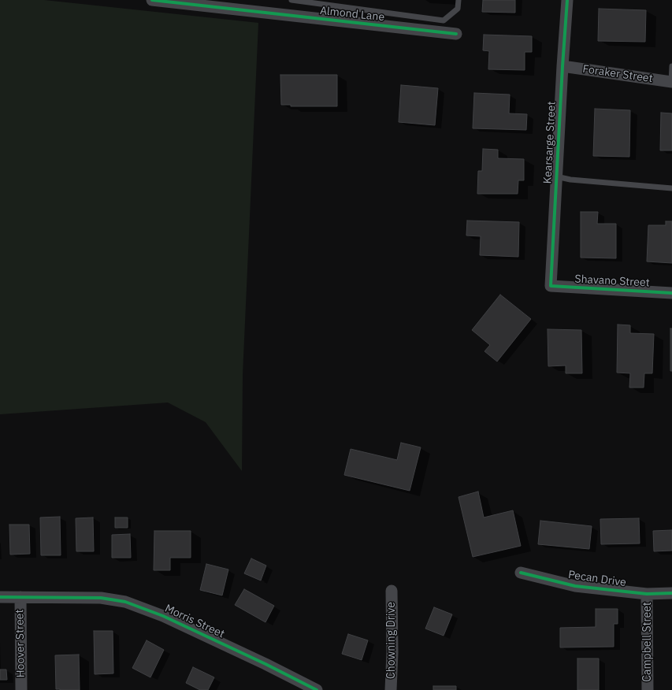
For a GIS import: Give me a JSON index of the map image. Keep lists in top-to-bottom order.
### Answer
{
  "streets": {
    "street": [
      "Almond Lane",
      "Foraker Street",
      "Kearsarge Street",
      "Shavano Street",
      "Pecan Drive",
      "Morris Street",
      "Chowning Drive",
      "Campbell Street",
      "Hoover Street"
    ]
  },
  "crossings": [
    ["Foraker Street", "Kearsarge Street"],
    ["Kearsarge Street", "Shavano Street"],
    ["Pecan Drive", "Campbell Street"],
    ["Morris Street", "Hoover Street"]
  ]
}
